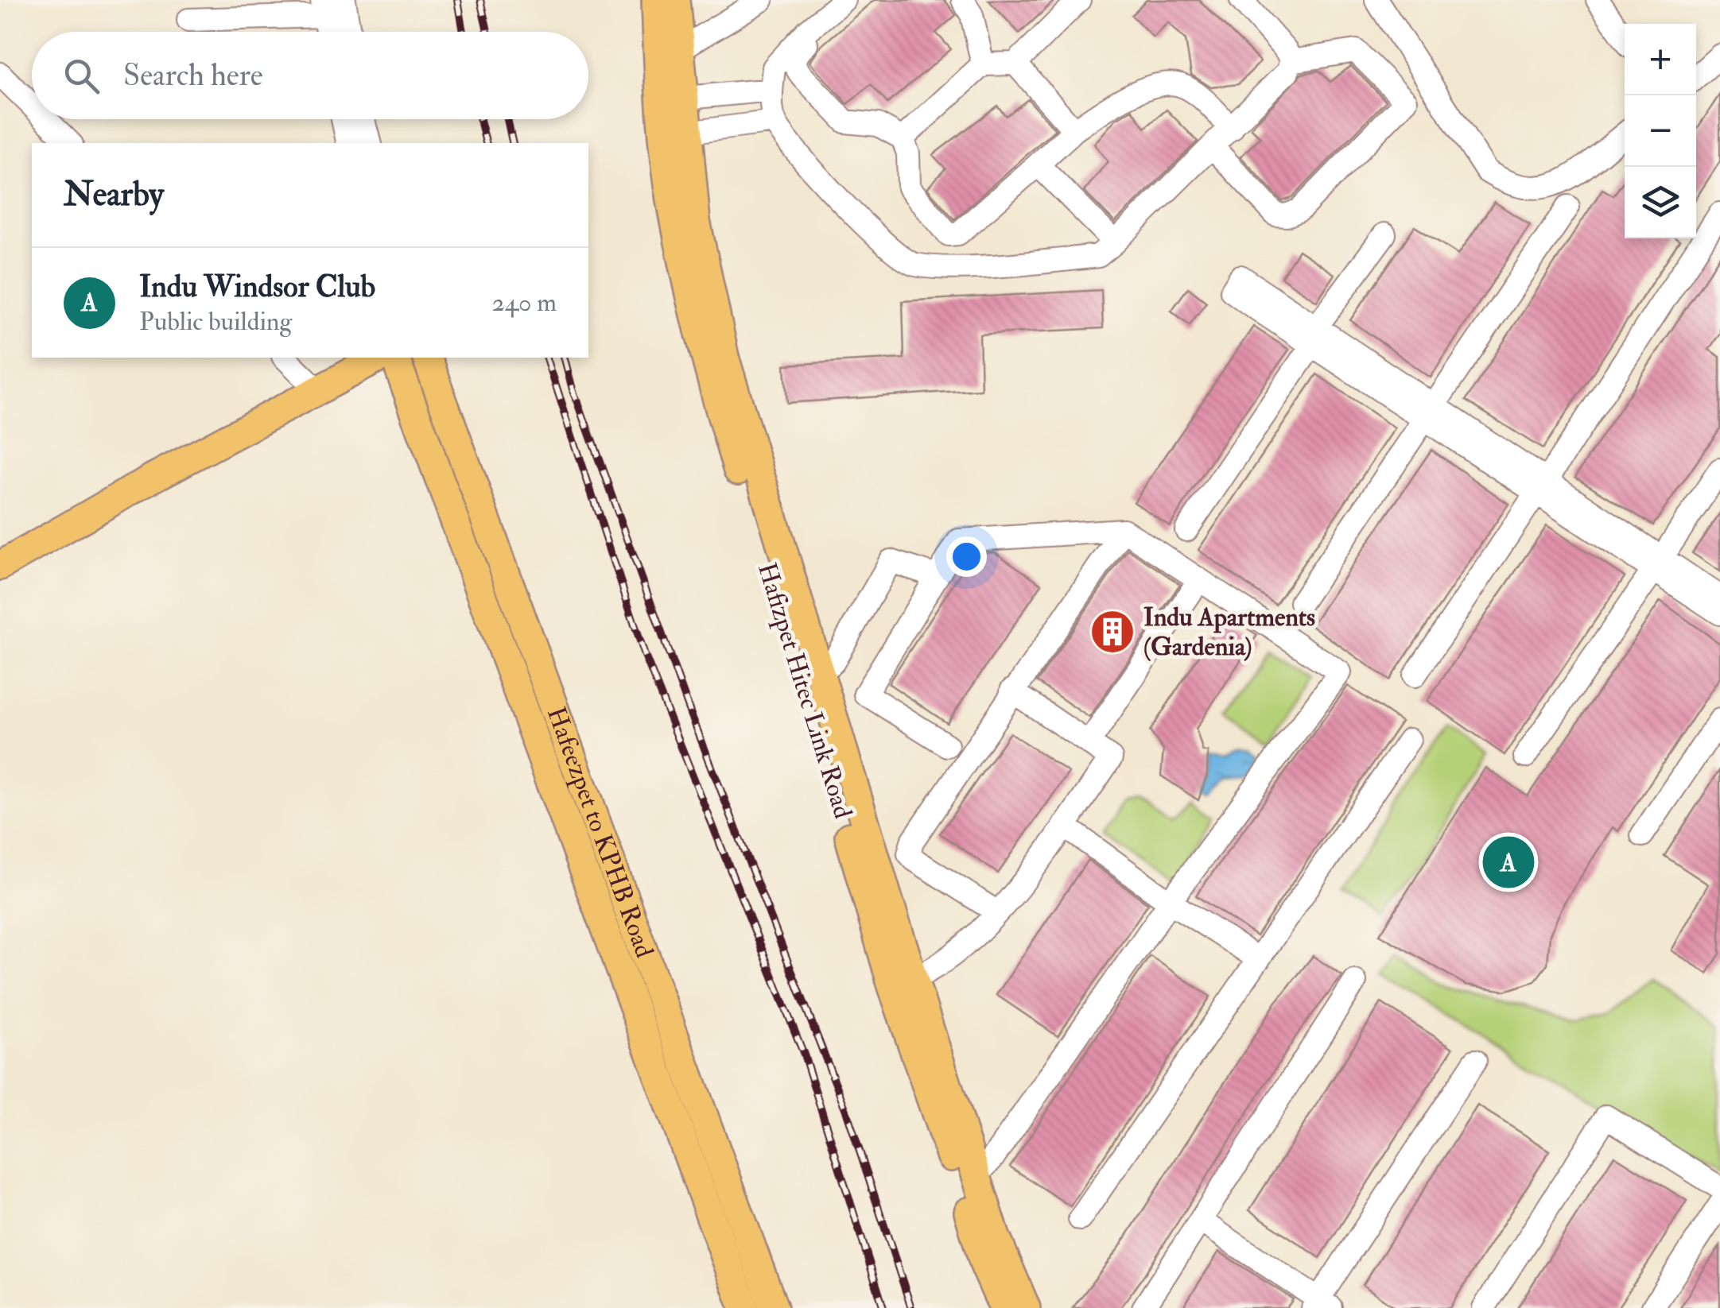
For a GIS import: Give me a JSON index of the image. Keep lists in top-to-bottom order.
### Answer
{
  "streets": {
    "main road": ["Hafizpet Hitec Link Road", "Hafeezpet to KPHB Road"]
  },
  "places": {
    "building": ["Indu Apartments (Gardenia)"]
  },
  "page": {
    "map_buttons": ["+", "−"],
    "search": "Search here",
    "heading": "Nearby",
    "list": [
      {
        "mark": "A",
        "name": "Indu Windsor Club",
        "note": "Public building",
        "value": "240 m"
      }
    ],
    "pins": "A"
  }
}
